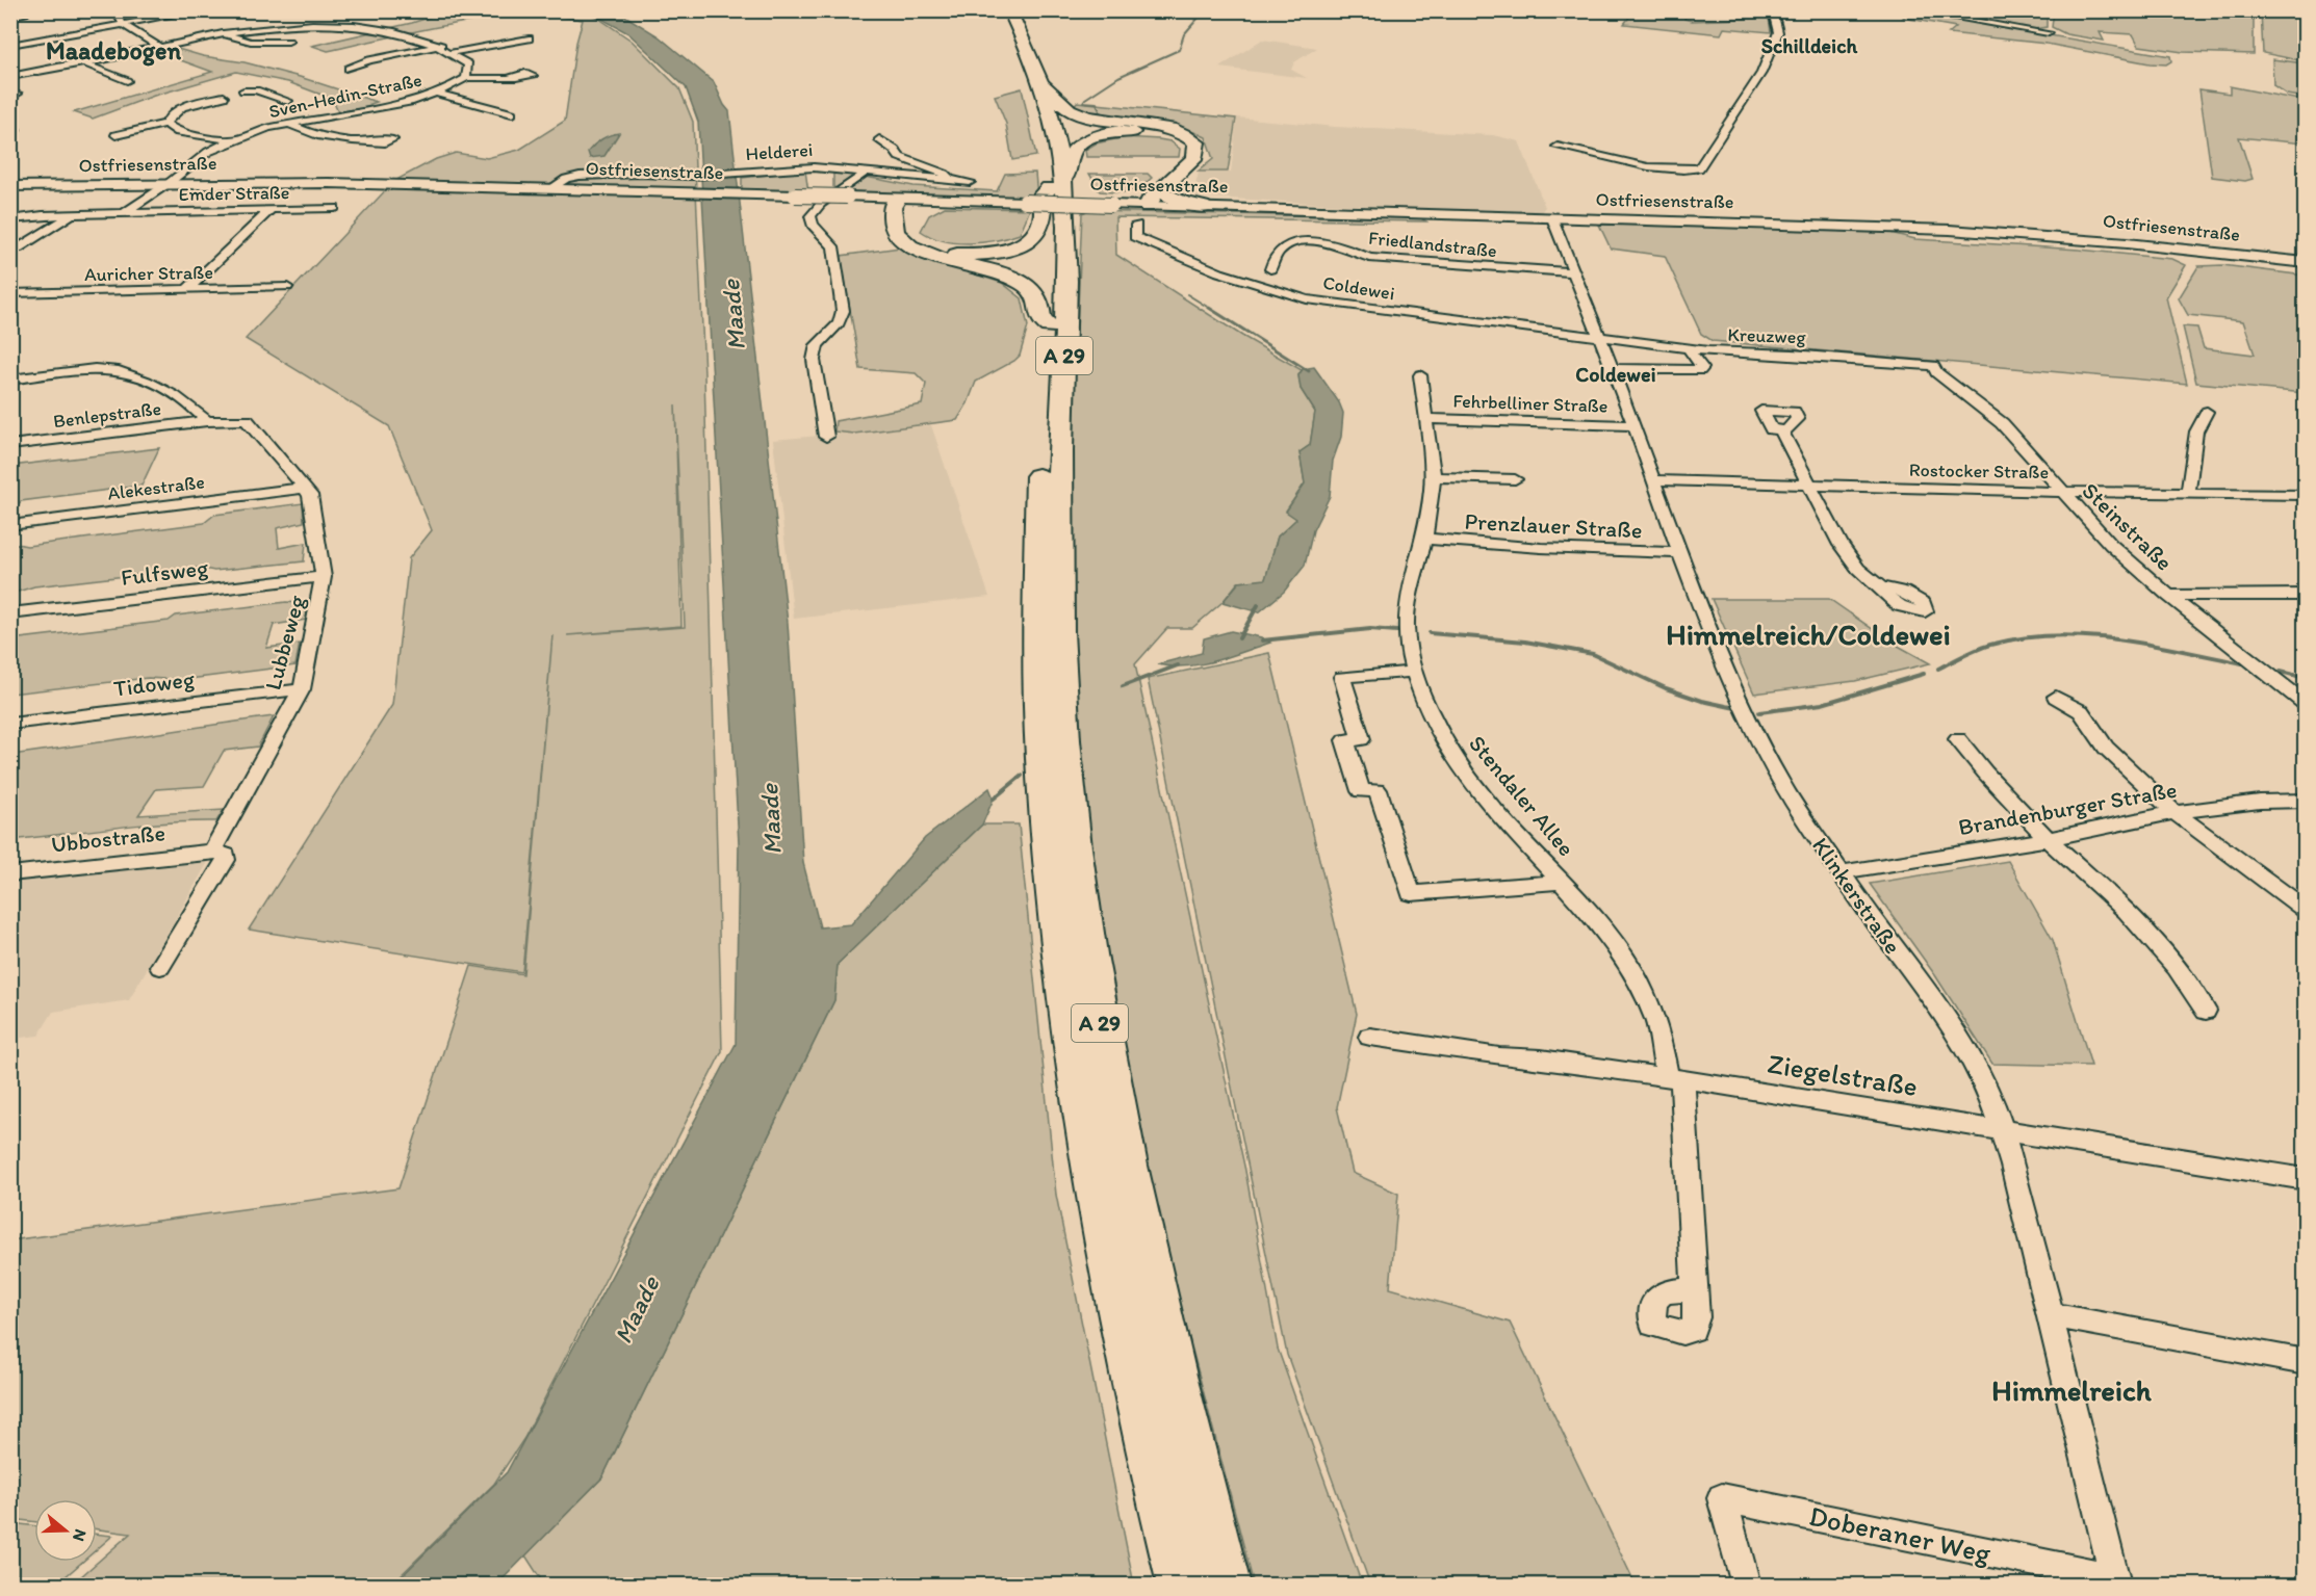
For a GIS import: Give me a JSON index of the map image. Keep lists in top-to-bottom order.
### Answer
{
  "streets": {
    "highway": ["A 29"],
    "main road": ["Ostfriesenstraße"],
    "street": [
      "Sven-Hedin-Straße",
      "Helderei",
      "Emder Straße",
      "Friedlandstraße",
      "Auricher Straße",
      "Coldewei",
      "Kreuzweg",
      "Fehrbelliner Straße",
      "Benlepstraße",
      "Rostocker Straße",
      "Alekestraße",
      "Prenzlauer Straße",
      "Steinstraße",
      "Fulfsweg",
      "Lubbeweg",
      "Tidoweg",
      "Stendaler Allee",
      "Brandenburger Straße",
      "Ubbostraße",
      "Klinkerstraße",
      "Ziegelstraße",
      "Doberaner Weg"
    ]
  },
  "crossings": [
    ["Sven-Hedin-Straße", "Ostfriesenstraße"],
    ["Sven-Hedin-Straße", "Emder Straße"],
    ["Helderei", "Ostfriesenstraße"],
    ["Ostfriesenstraße", "Emder Straße"],
    ["Ostfriesenstraße", "Klinkerstraße"],
    ["Friedlandstraße", "Klinkerstraße"],
    ["Coldewei", "Kreuzweg"],
    ["Coldewei", "Klinkerstraße"],
    ["Kreuzweg", "Steinstraße"],
    ["Kreuzweg", "Klinkerstraße"],
    ["Fehrbelliner Straße", "Stendaler Allee"],
    ["Fehrbelliner Straße", "Klinkerstraße"],
    ["Benlepstraße", "Lubbeweg"],
    ["Rostocker Straße", "Steinstraße"],
    ["Rostocker Straße", "Klinkerstraße"],
    ["Alekestraße", "Lubbeweg"],
    ["Prenzlauer Straße", "Stendaler Allee"],
    ["Prenzlauer Straße", "Klinkerstraße"],
    ["Fulfsweg", "Lubbeweg"],
    ["Lubbeweg", "Tidoweg"],
    ["Lubbeweg", "Ubbostraße"],
    ["Stendaler Allee", "Ziegelstraße"],
    ["Brandenburger Straße", "Klinkerstraße"],
    ["Klinkerstraße", "Ziegelstraße"],
    ["Klinkerstraße", "Doberaner Weg"]
  ],
  "districts": [
    "Schilldeich",
    "Maadebogen",
    "Coldewei",
    "Himmelreich/Coldewei",
    "Himmelreich"
  ],
  "water": ["Maade"],
  "north": "right"
}
